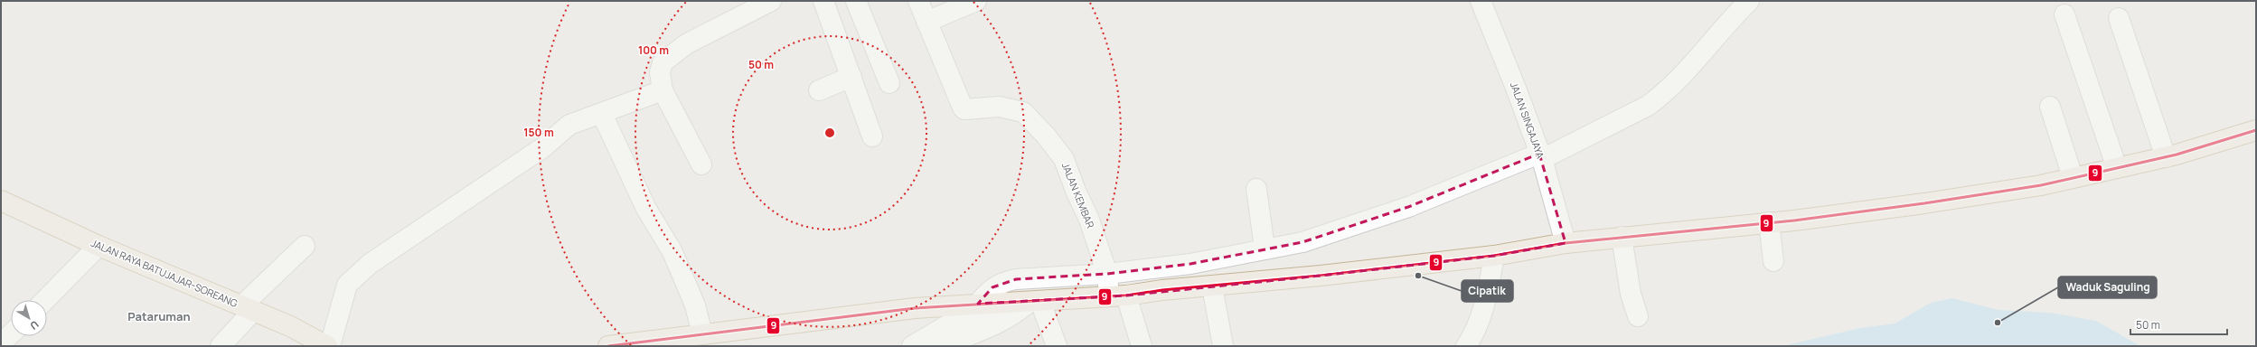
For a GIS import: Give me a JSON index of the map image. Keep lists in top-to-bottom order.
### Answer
{
  "streets": {
    "highway": ["JALAN RAYA BATUJAJAR-SOREANG"],
    "street": ["JALAN SINGAJAYA", "JALAN KEMBAR"]
  },
  "districts": ["Pataruman"],
  "places": ["Cipatik", "Waduk Saguling"],
  "lines": ["transit line 9"],
  "scale_bar": "50 m",
  "north": "bottom right",
  "rings": ["100 m", "50 m", "150 m"]
}
